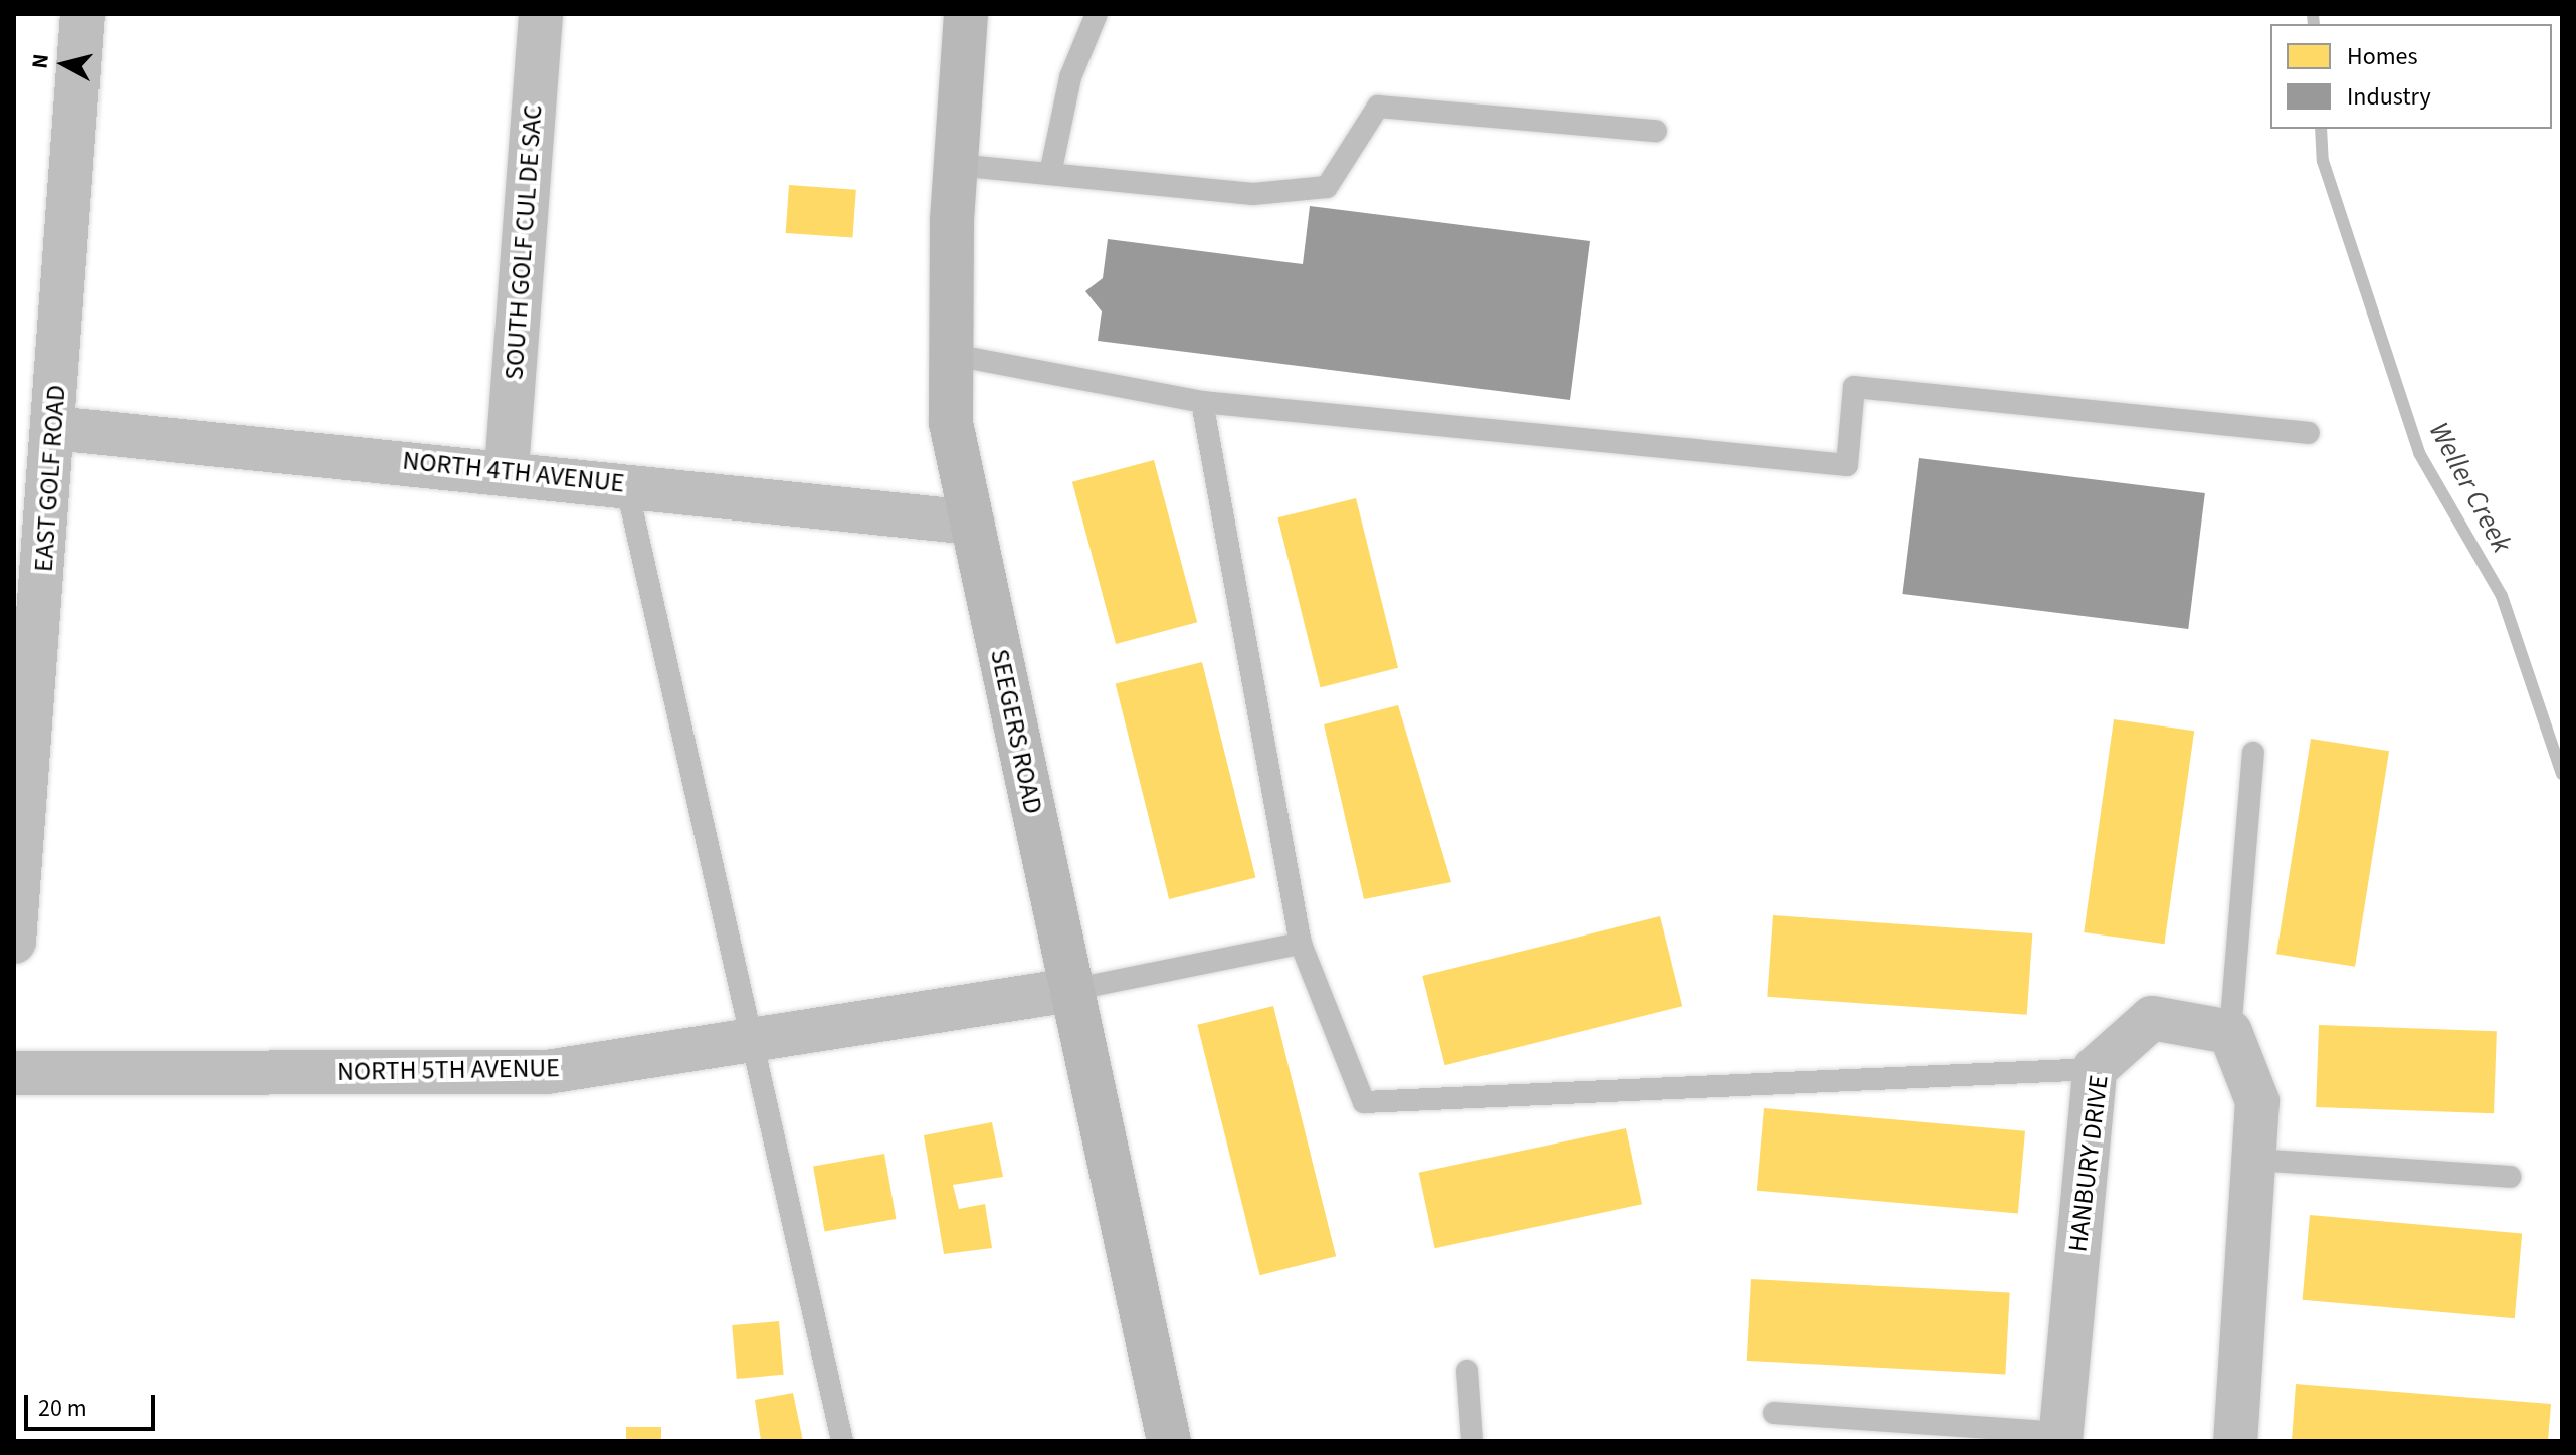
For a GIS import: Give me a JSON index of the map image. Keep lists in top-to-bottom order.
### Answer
{
  "streets": {
    "street": [
      "SOUTH GOLF CUL DE SAC",
      "NORTH 4TH AVENUE",
      "EAST GOLF ROAD",
      "SEEGERS ROAD",
      "NORTH 5TH AVENUE",
      "HANBURY DRIVE"
    ]
  },
  "crossings": [
    ["SOUTH GOLF CUL DE SAC", "NORTH 4TH AVENUE"],
    ["NORTH 4TH AVENUE", "EAST GOLF ROAD"],
    ["NORTH 4TH AVENUE", "SEEGERS ROAD"],
    ["SEEGERS ROAD", "NORTH 5TH AVENUE"]
  ],
  "water": ["Weller Creek"],
  "legend": ["Homes", "Industry"],
  "scale_bar": "20 m",
  "north": "left"
}
